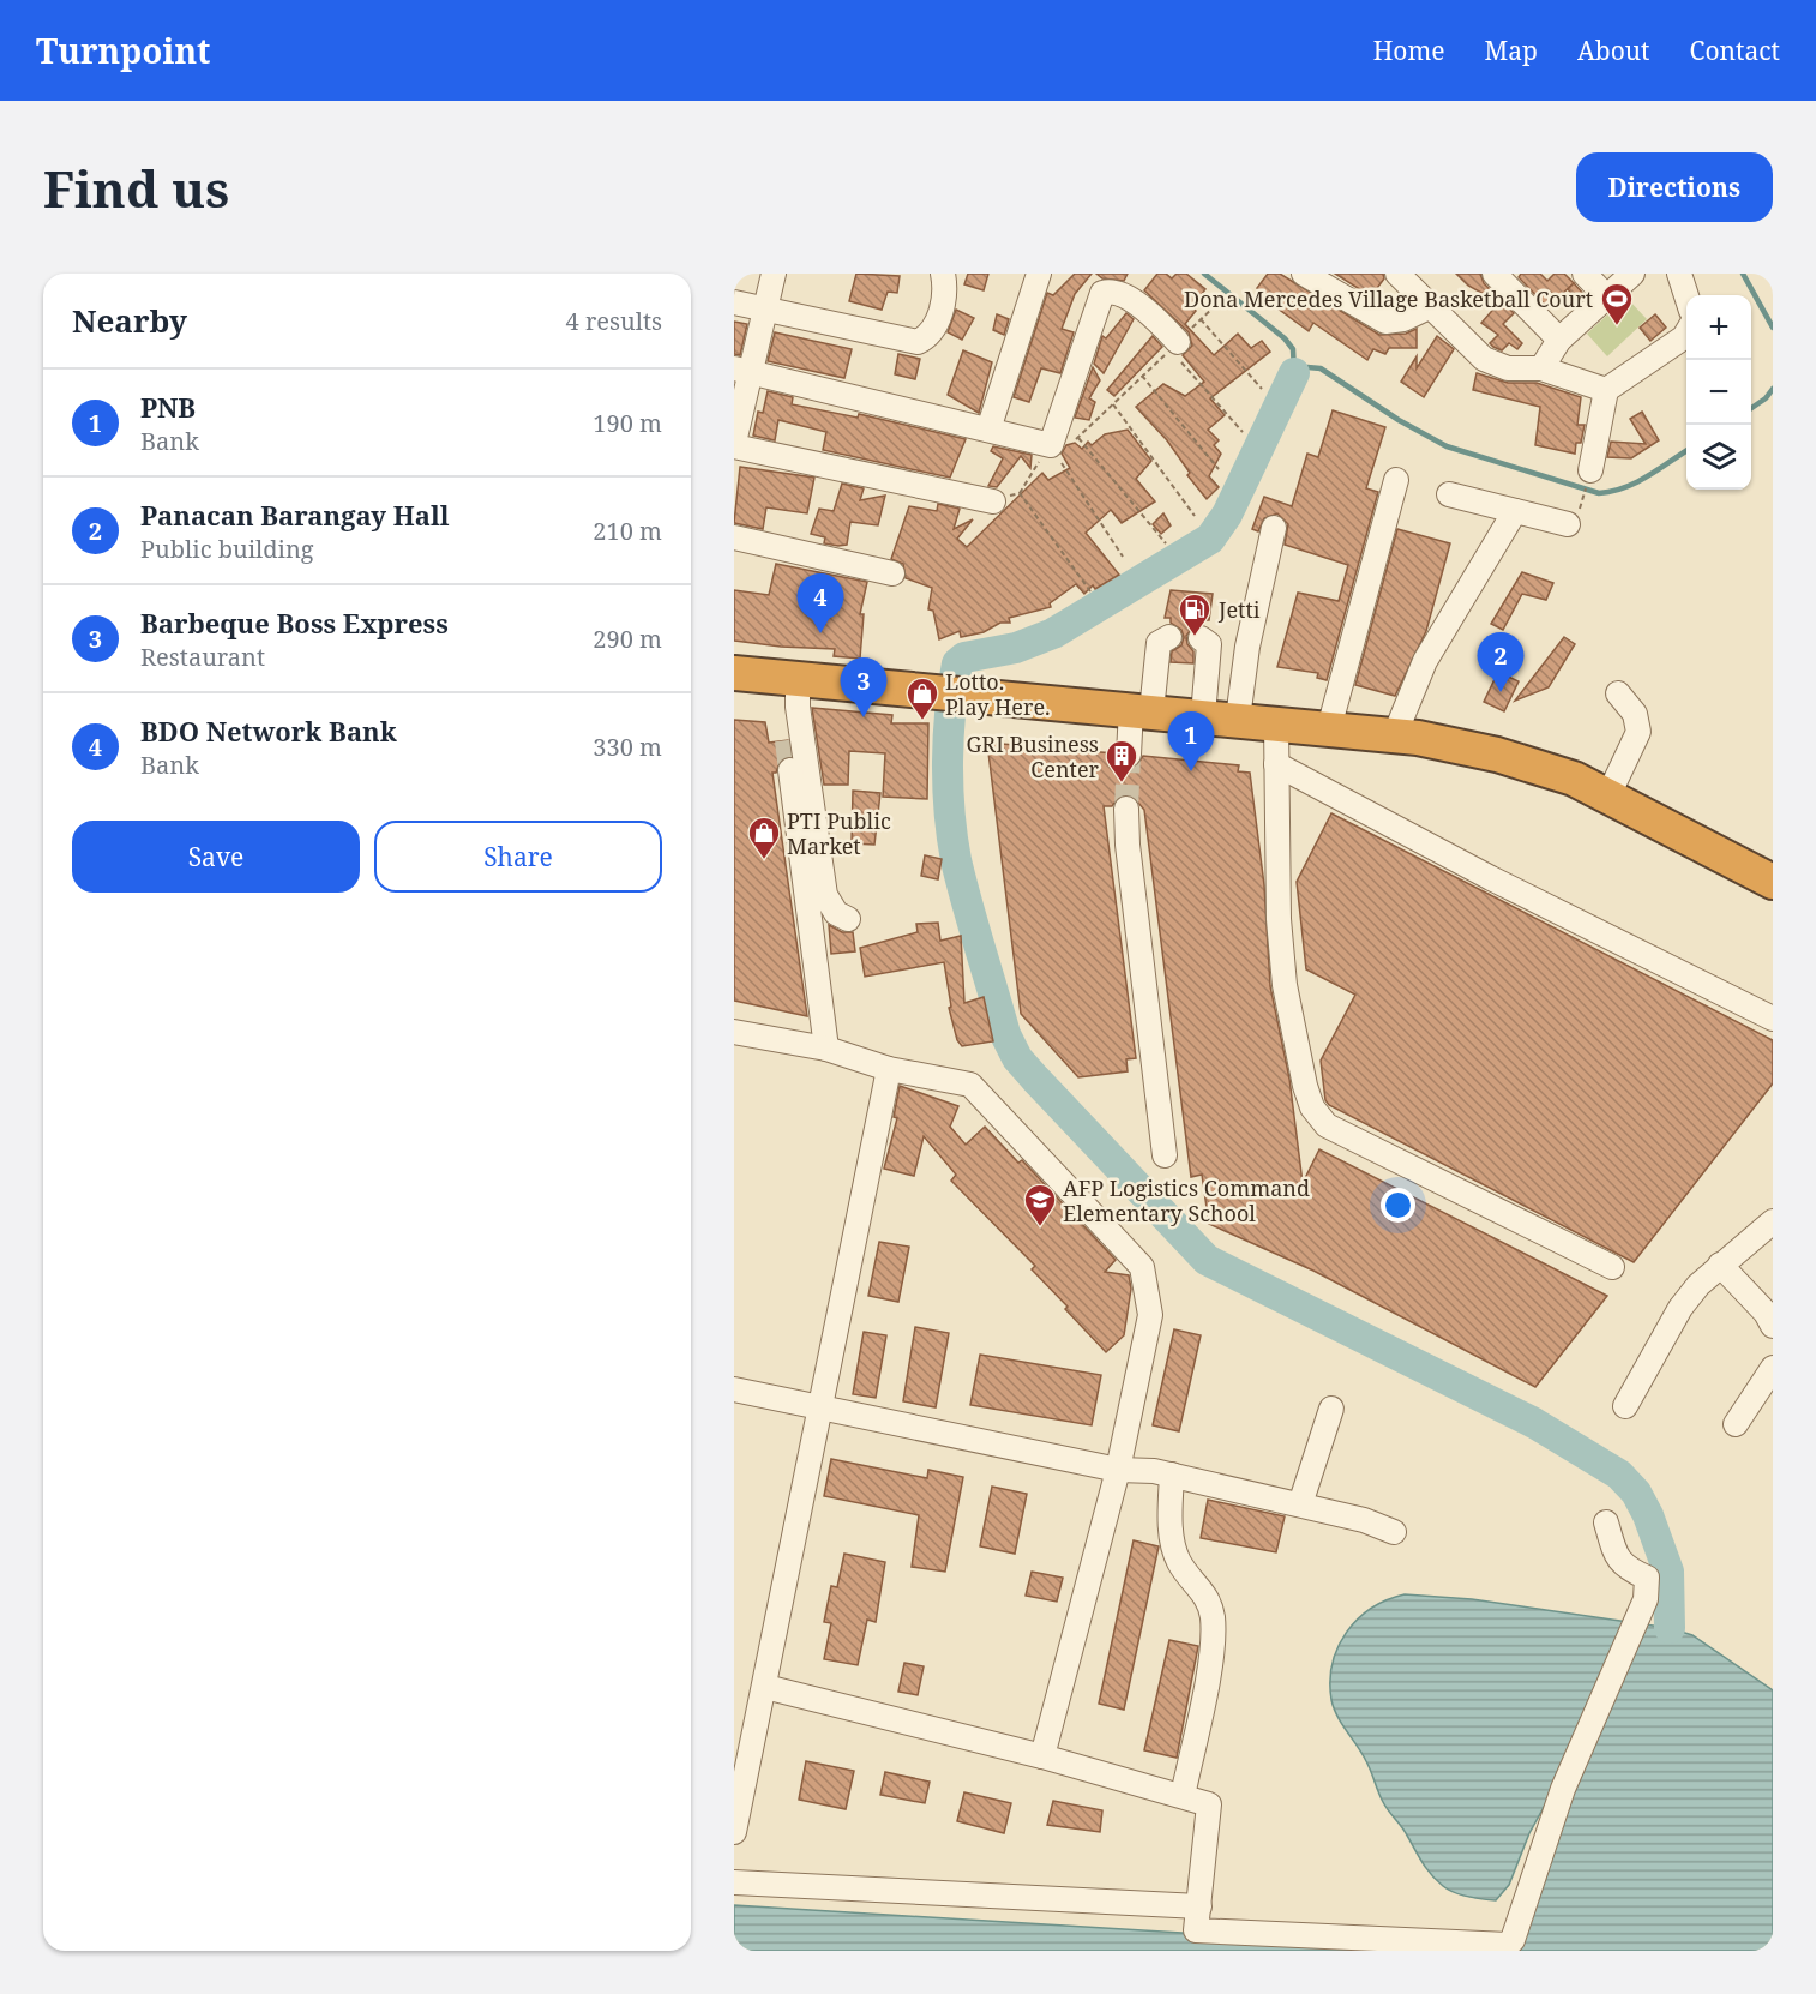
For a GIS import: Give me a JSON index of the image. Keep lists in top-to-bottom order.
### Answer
{
  "places": {
    "sports": ["Dona Mercedes Village Basketball Court"],
    "fuel station": ["Jetti"],
    "shop": ["Lotto. Play Here.", "PTI Public Market"],
    "building": ["GRI Business Center"],
    "school or university": ["AFP Logistics Command Elementary School"]
  },
  "page": {
    "header": "Turnpoint",
    "nav": [
      "Home",
      "Map",
      "About",
      "Contact"
    ],
    "buttons": [
      "Directions",
      ["Save", "Share"]
    ],
    "title": "Find us",
    "heading": ["Nearby", "4 results"],
    "map_buttons": ["+", "−"],
    "list": [
      {
        "mark": "1",
        "name": "PNB",
        "note": "Bank",
        "value": "190 m"
      },
      {
        "mark": "2",
        "name": "Panacan Barangay Hall",
        "note": "Public building",
        "value": "210 m"
      },
      {
        "mark": "3",
        "name": "Barbeque Boss Express",
        "note": "Restaurant",
        "value": "290 m"
      },
      {
        "mark": "4",
        "name": "BDO Network Bank",
        "note": "Bank",
        "value": "330 m"
      }
    ],
    "pins": [
      "4",
      "2",
      "3",
      "1"
    ]
  }
}
